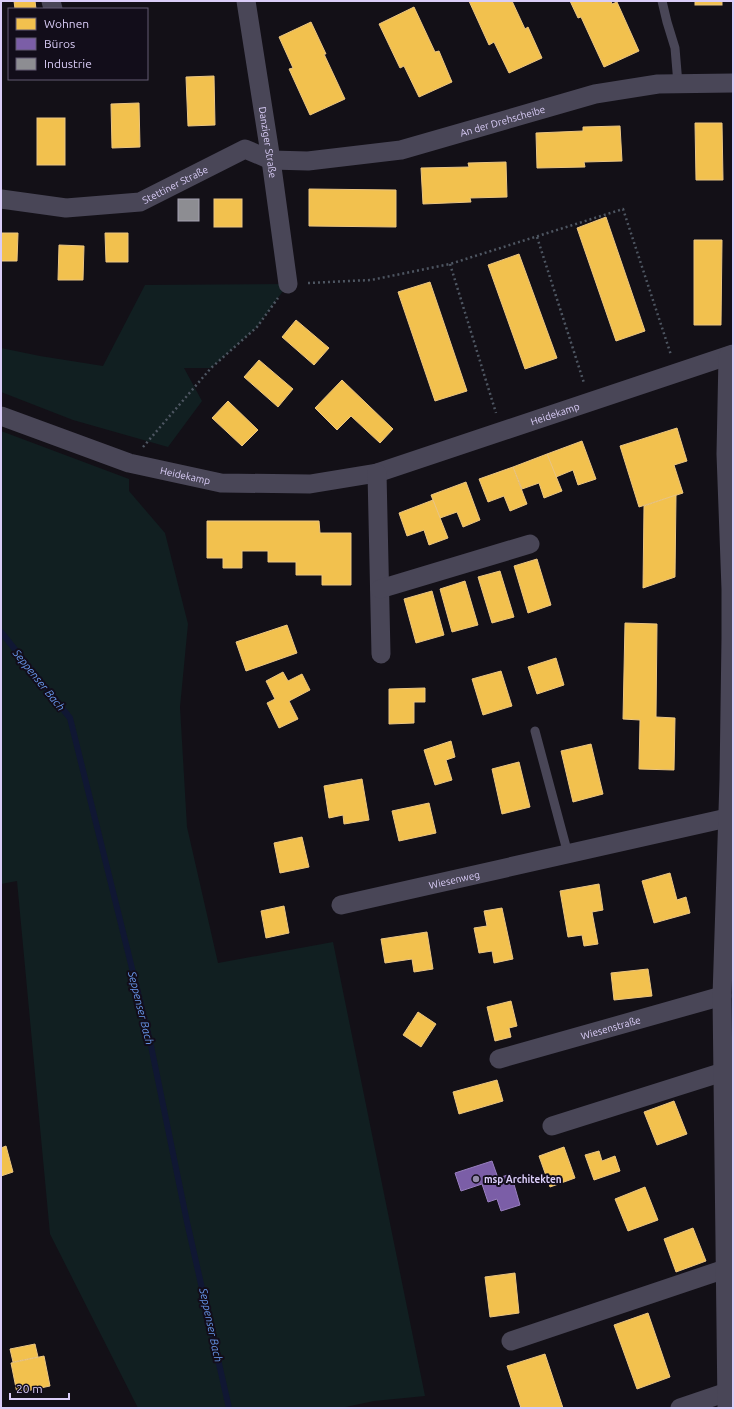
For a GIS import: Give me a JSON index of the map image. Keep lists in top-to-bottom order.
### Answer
{
  "streets": {
    "street": [
      "An der Drehscheibe",
      "Danziger Straße",
      "Stettiner Straße",
      "Heidekamp",
      "Wiesenweg",
      "Wiesenstraße"
    ]
  },
  "crossings": [
    ["An der Drehscheibe", "Danziger Straße"],
    ["An der Drehscheibe", "Stettiner Straße"],
    ["Danziger Straße", "Stettiner Straße"]
  ],
  "water": ["Seppenser Bach"],
  "places": ["msp Architekten"],
  "legend": ["Wohnen", "Büros", "Industrie"],
  "scale_bar": "20 m"
}
